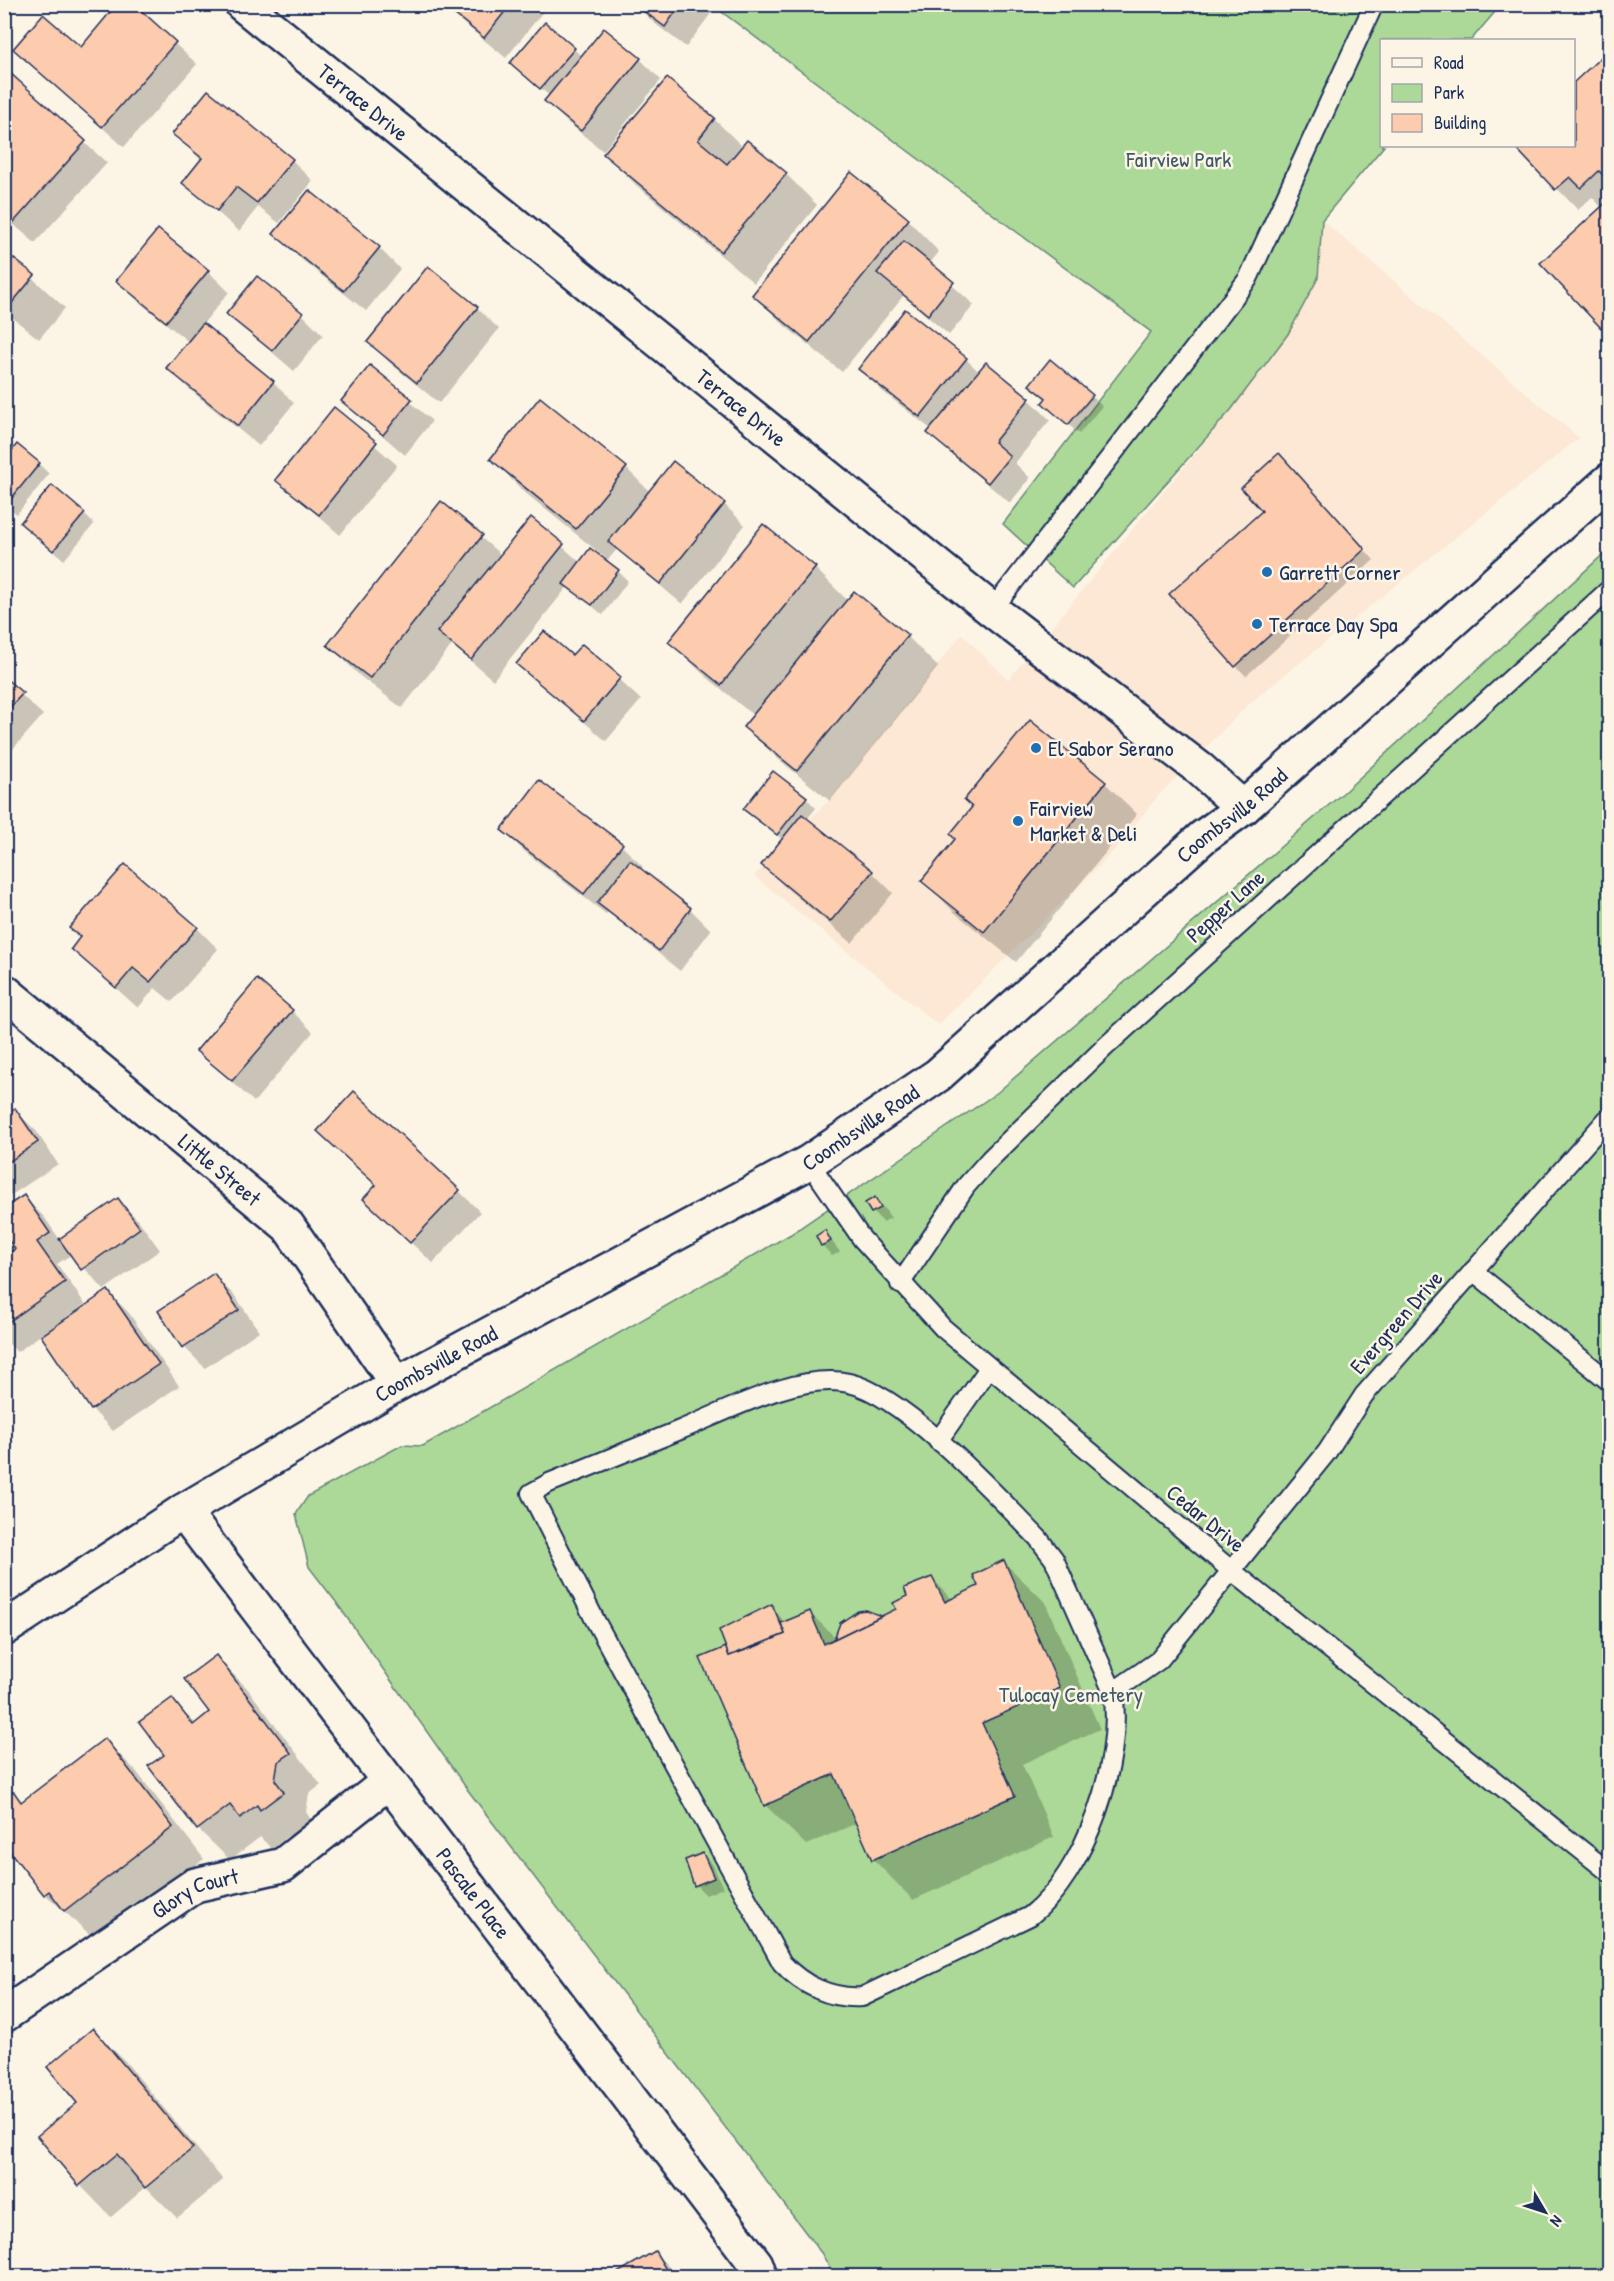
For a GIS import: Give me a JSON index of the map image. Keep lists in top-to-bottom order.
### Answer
{
  "streets": {
    "street": [
      "Terrace Drive",
      "Coombsville Road",
      "Little Street",
      "Pascale Place",
      "Glory Court"
    ],
    "lane": ["Pepper Lane", "Evergreen Drive", "Cedar Drive"]
  },
  "crossings": [
    ["Terrace Drive", "Coombsville Road"],
    ["Coombsville Road", "Little Street"],
    ["Coombsville Road", "Cedar Drive"],
    ["Coombsville Road", "Pascale Place"],
    ["Pepper Lane", "Cedar Drive"],
    ["Evergreen Drive", "Cedar Drive"],
    ["Pascale Place", "Glory Court"]
  ],
  "parks": ["Fairview Park", "Tulocay Cemetery"],
  "places": [
    "Garrett Corner",
    "Terrace Day Spa",
    "El Sabor Serano",
    "Fairview Market & Deli"
  ],
  "legend": ["Road", "Park", "Building"],
  "north": "bottom right"
}
